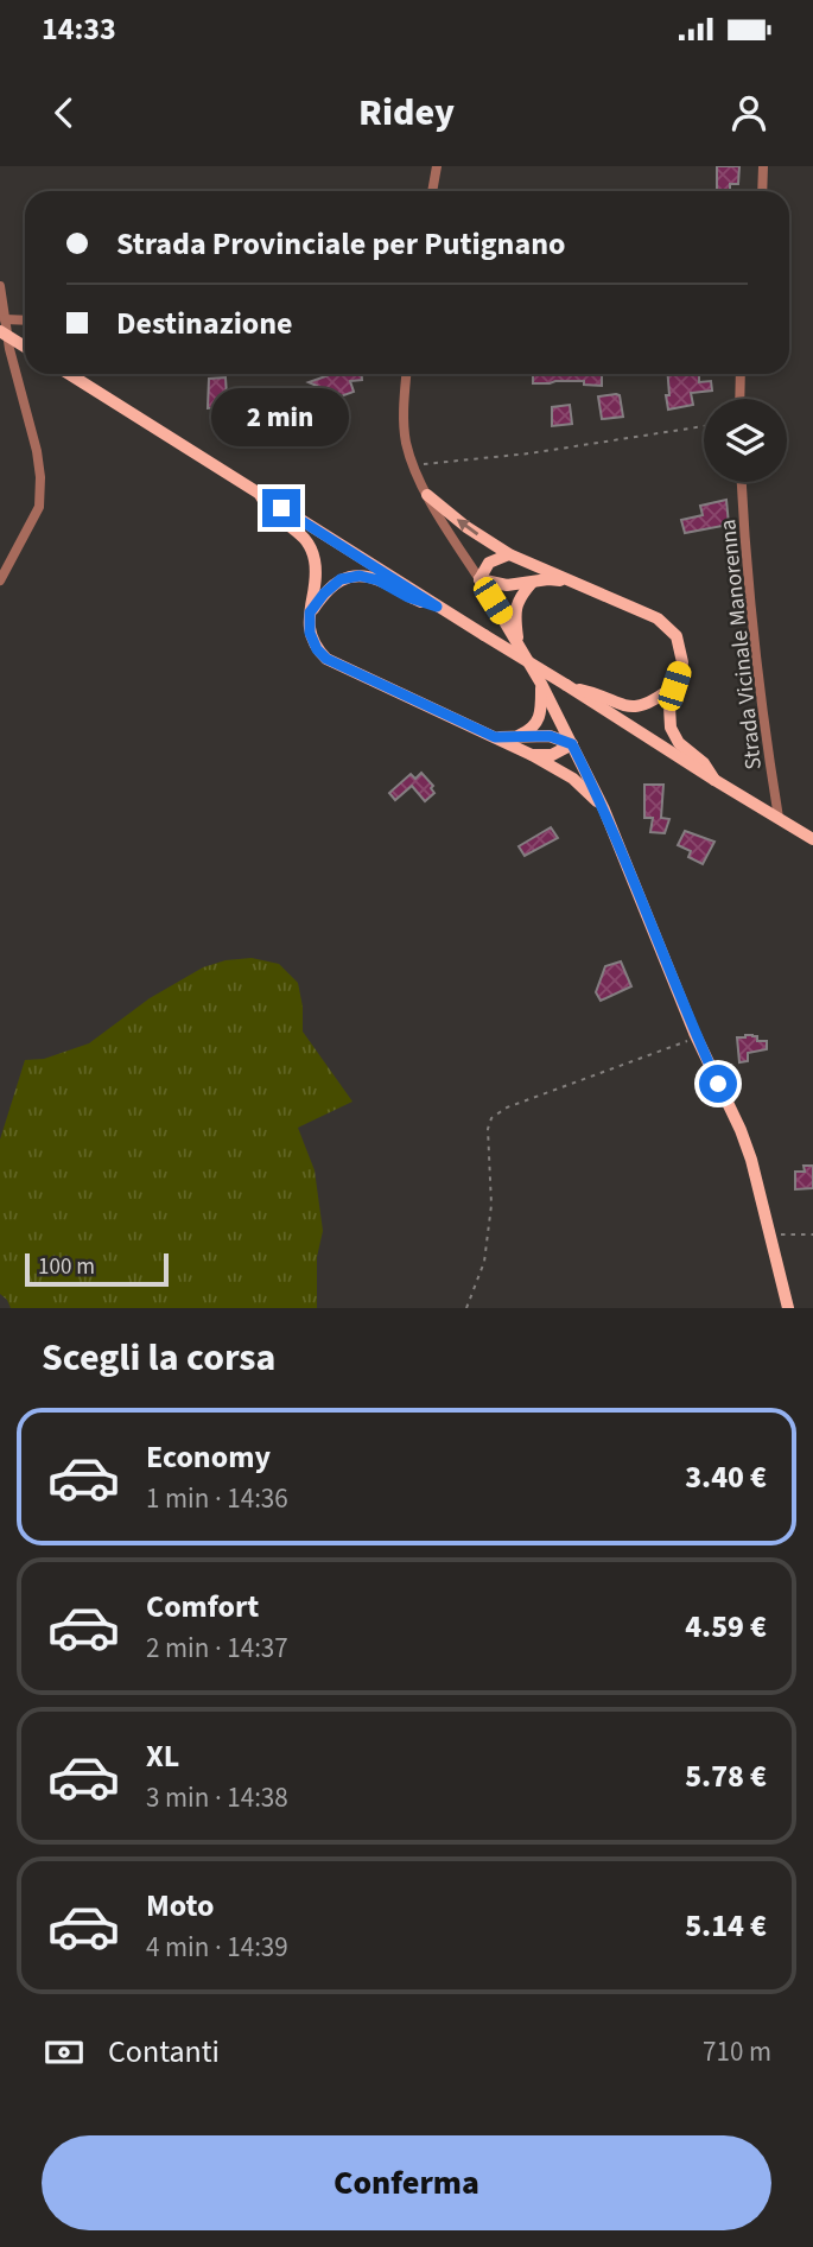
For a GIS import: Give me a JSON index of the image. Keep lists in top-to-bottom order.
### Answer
{
  "streets": {
    "street": ["Strada Vicinale Manorenna"]
  },
  "scale_bar": "100 m",
  "page": {
    "status": "14:33",
    "header": "Ridey",
    "banner": ["Strada Provinciale per Putignano", "Destinazione"],
    "bubble": "2 min",
    "scale": "100 m",
    "heading": "Scegli la corsa",
    "list": [
      {
        "name": "Economy",
        "note": "1 min · 14:36",
        "value": "3.40 €"
      },
      {
        "name": "Comfort",
        "note": "2 min · 14:37",
        "value": "4.59 €"
      },
      {
        "name": "XL",
        "note": "3 min · 14:38",
        "value": "5.78 €"
      },
      {
        "name": "Moto",
        "note": "4 min · 14:39",
        "value": "5.14 €"
      }
    ],
    "pay": ["Contanti", "710 m"],
    "buttons": "Conferma"
  }
}
